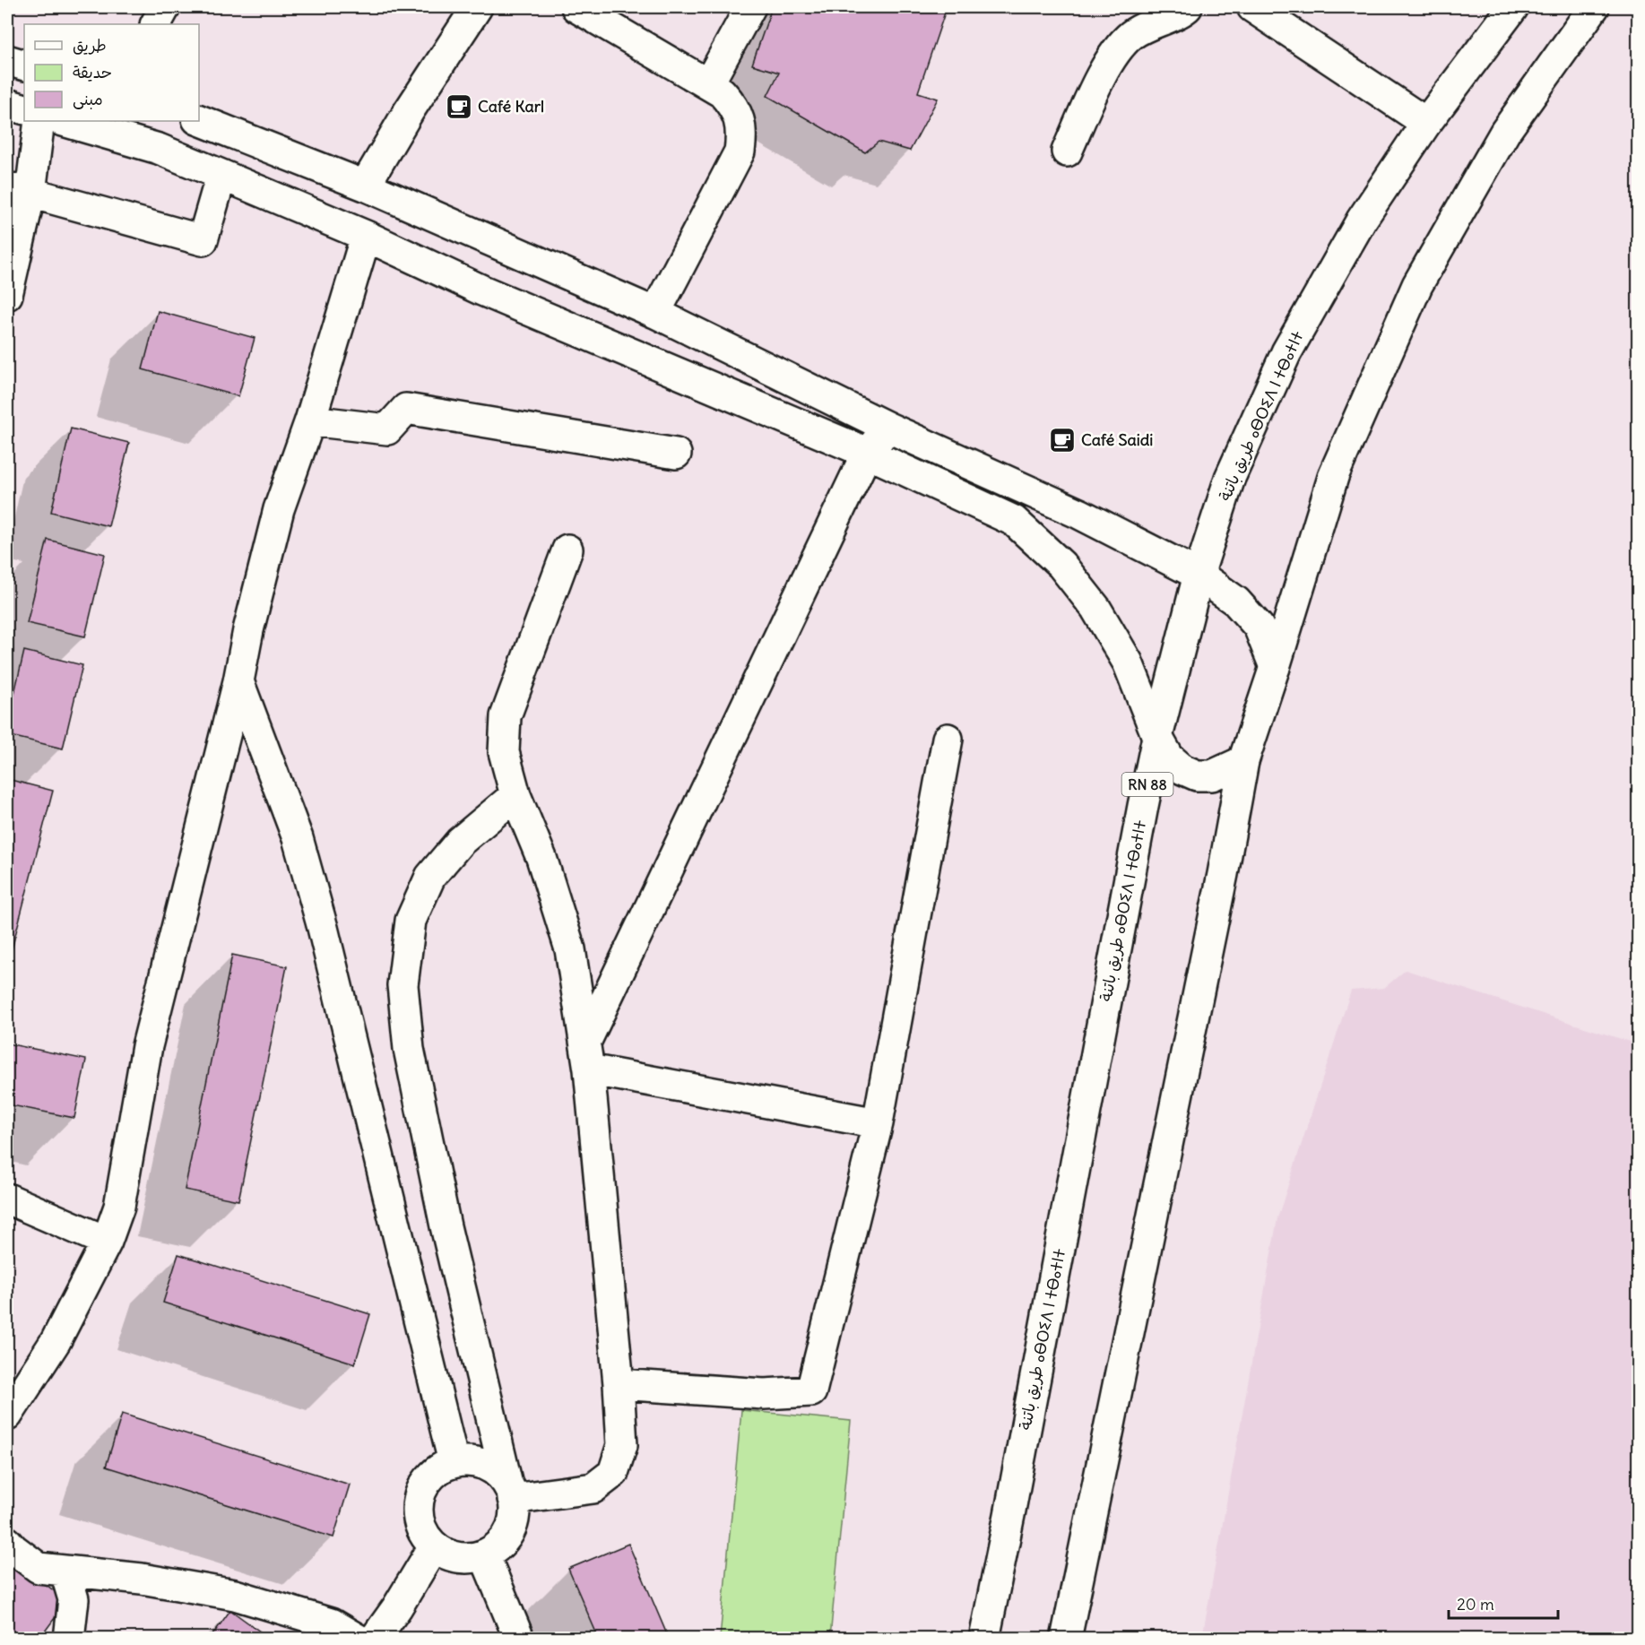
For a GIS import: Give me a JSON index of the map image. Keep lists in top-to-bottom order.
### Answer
{
  "streets": {
    "street": ["طريق باتنة ⴰⴱⵔⵉⴷ ⵏ ⵜⴱⴰⵜⵏⵜ", "RN 88"]
  },
  "places": {
    "cafe": ["Café Karl", "Café Saidi"]
  },
  "legend": ["طريق", "حديقة", "مبنى"],
  "scale_bar": "20 m"
}
